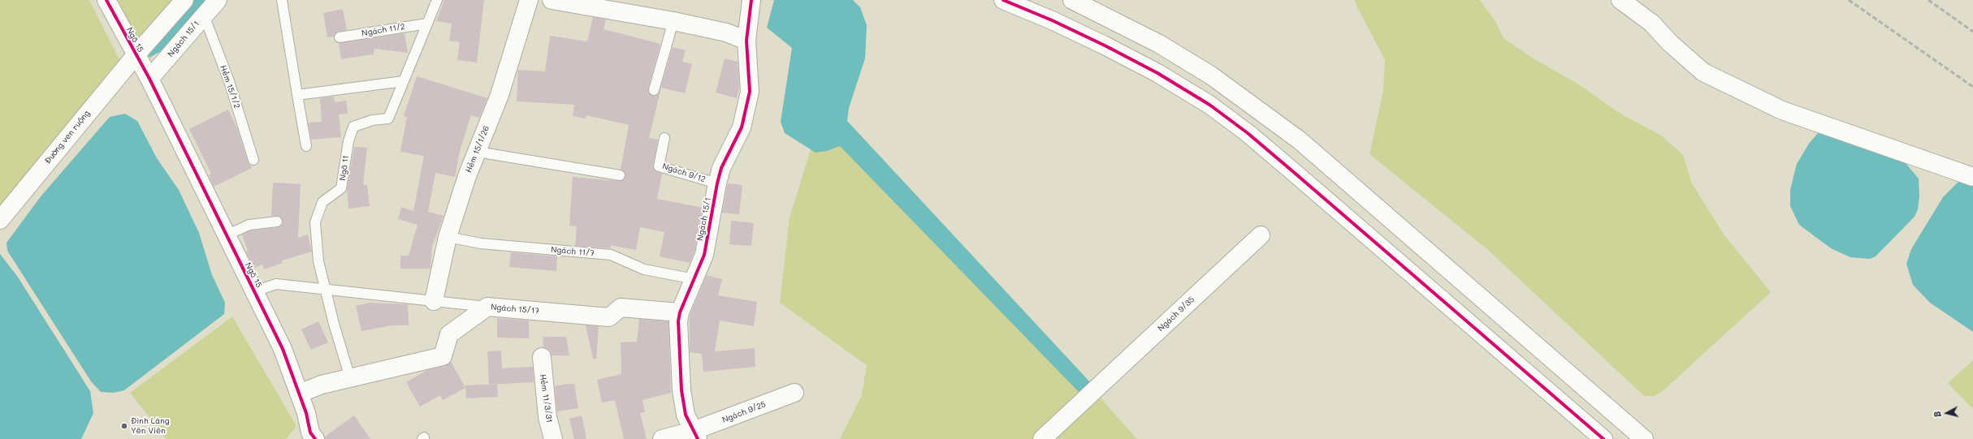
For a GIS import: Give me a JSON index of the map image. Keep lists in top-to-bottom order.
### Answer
{
  "streets": {
    "street": [
      "Ngách 15/1",
      "Ngõ 15",
      "Đường ven ruộng",
      "Hẻm 15/1/26",
      "Ngách 15/17",
      "Ngách 9/35",
      "Hẻm 11/3/31",
      "Ngách 9/25"
    ],
    "lane": [
      "Ngách 11/2",
      "Hẻm 15/1/2",
      "Ngõ 11",
      "Ngách 9/12",
      "Ngách 11/7"
    ]
  },
  "crossings": [
    ["Ngách 11/2", "Ngõ 11"],
    ["Ngách 15/1", "Ngõ 15"],
    ["Ngách 15/1", "Hẻm 15/1/2"],
    ["Ngách 15/1", "Ngách 9/12"],
    ["Ngách 15/1", "Ngách 11/7"],
    ["Ngách 15/1", "Ngách 15/17"],
    ["Ngách 15/1", "Ngách 9/25"],
    ["Ngõ 15", "Đường ven ruộng"],
    ["Ngõ 15", "Ngách 15/17"],
    ["Hẻm 15/1/26", "Ngách 11/7"],
    ["Ngõ 11", "Ngách 15/17"]
  ],
  "places": ["Đình Làng Yên Viên"],
  "north": "left"
}
